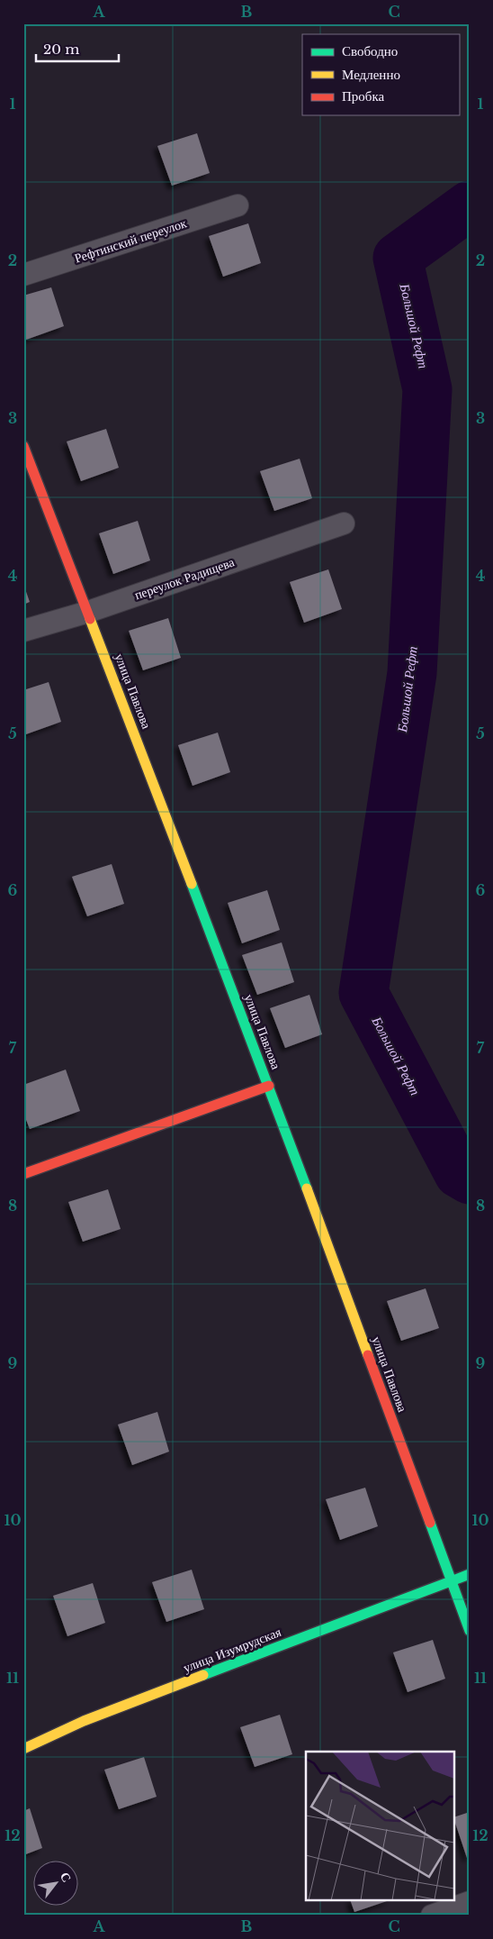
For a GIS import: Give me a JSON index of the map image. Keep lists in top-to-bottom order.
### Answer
{
  "streets": {
    "street": [
      "Рефтинский переулок",
      "переулок Радищева",
      "улица Павлова",
      "улица Изумрудская"
    ]
  },
  "crossings": [
    ["переулок Радищева", "улица Павлова"],
    ["улица Павлова", "улица Изумрудская"]
  ],
  "water": ["Большой Рефт"],
  "legend": ["Свободно", "Медленно", "Пробка"],
  "scale_bar": "20 m",
  "north": "top right",
  "grid": {
    "columns": ["A", "B", "C"],
    "rows": [
      "1",
      "2",
      "3",
      "4",
      "5",
      "6",
      "7",
      "8",
      "9",
      "10",
      "11",
      "12"
    ]
  }
}
